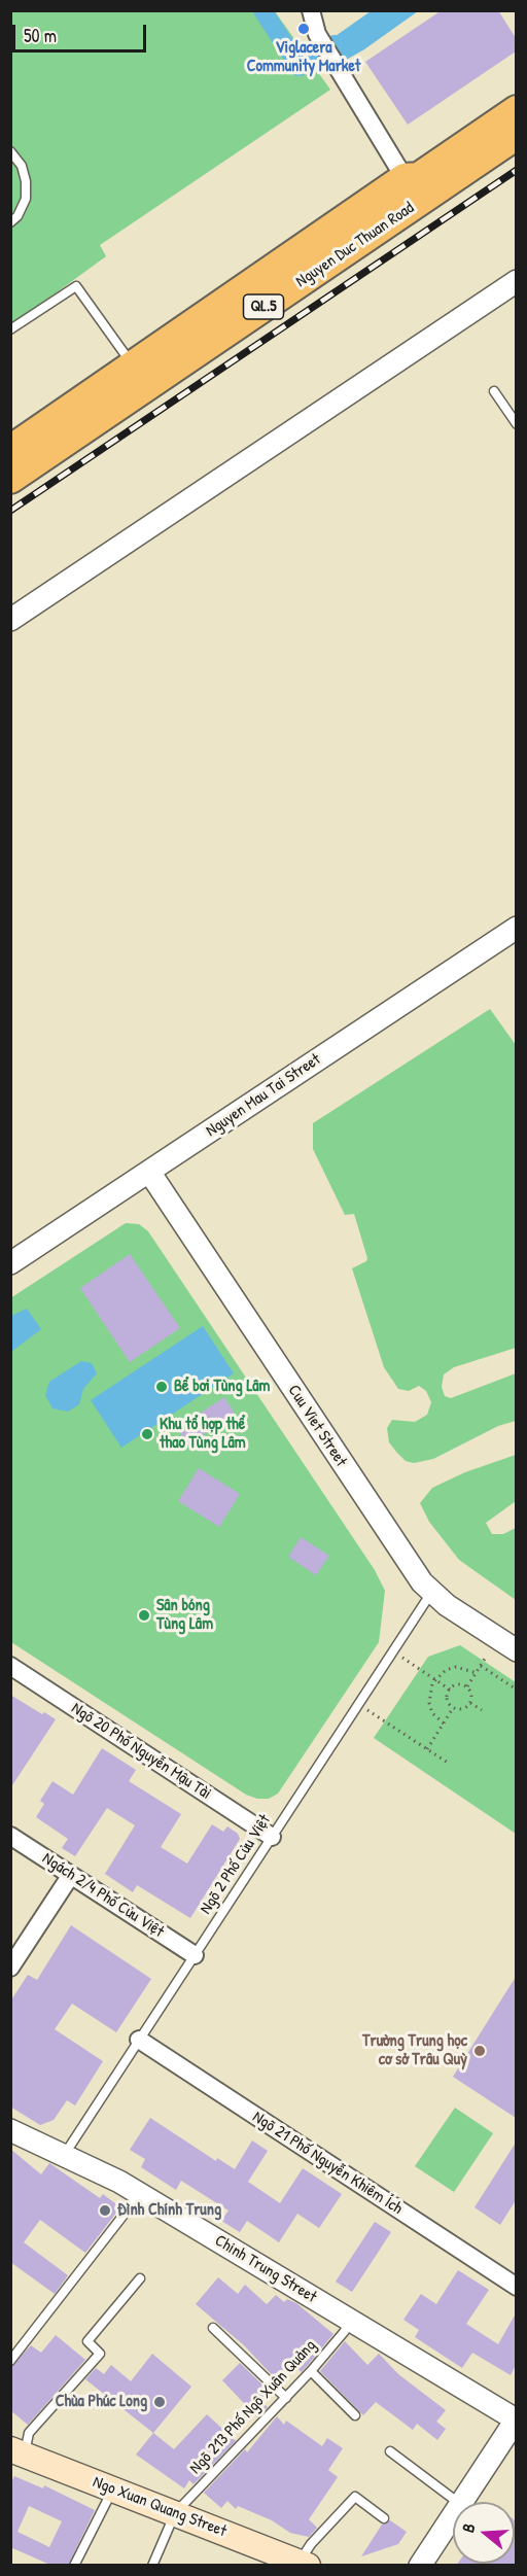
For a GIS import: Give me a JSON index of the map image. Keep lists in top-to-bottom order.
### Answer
{
  "streets": {
    "highway": ["Nguyen Duc Thuan Road", "QL.5"],
    "main road": ["Ngo Xuan Quang Street"],
    "street": [
      "Nguyen Mau Tai Street",
      "Cuu Viet Street",
      "Ngõ 20 Phố Nguyễn Mậu Tài",
      "Ngách 2/4 Phố Cửu Việt",
      "Ngõ 21 Phố Nguyễn Khiêm Ích",
      "Chinh Trung Street"
    ],
    "lane": ["Ngõ 2 Phố Cửu Việt", "Ngõ 213 Phố Ngô Xuân Quảng"]
  },
  "crossings": [
    ["Nguyen Mau Tai Street", "Cuu Viet Street"],
    ["Cuu Viet Street", "Ngõ 2 Phố Cửu Việt"],
    ["Ngõ 20 Phố Nguyễn Mậu Tài", "Ngõ 2 Phố Cửu Việt"],
    ["Ngõ 2 Phố Cửu Việt", "Ngách 2/4 Phố Cửu Việt"],
    ["Ngõ 2 Phố Cửu Việt", "Ngõ 21 Phố Nguyễn Khiêm Ích"],
    ["Ngõ 2 Phố Cửu Việt", "Chinh Trung Street"],
    ["Chinh Trung Street", "Ngõ 213 Phố Ngô Xuân Quảng"],
    ["Ngõ 213 Phố Ngô Xuân Quảng", "Ngo Xuan Quang Street"]
  ],
  "places": [
    "Viglacera Community Market",
    "Bể bơi Tùng Lâm",
    "Khu tổ hợp thể thao Tùng Lâm",
    "Sân bóng Tùng Lâm",
    "Trường Trung học cơ sở Trâu Quỳ",
    "Đình Chính Trung",
    "Chùa Phúc Long"
  ],
  "scale_bar": "50 m",
  "north": "left"
}
